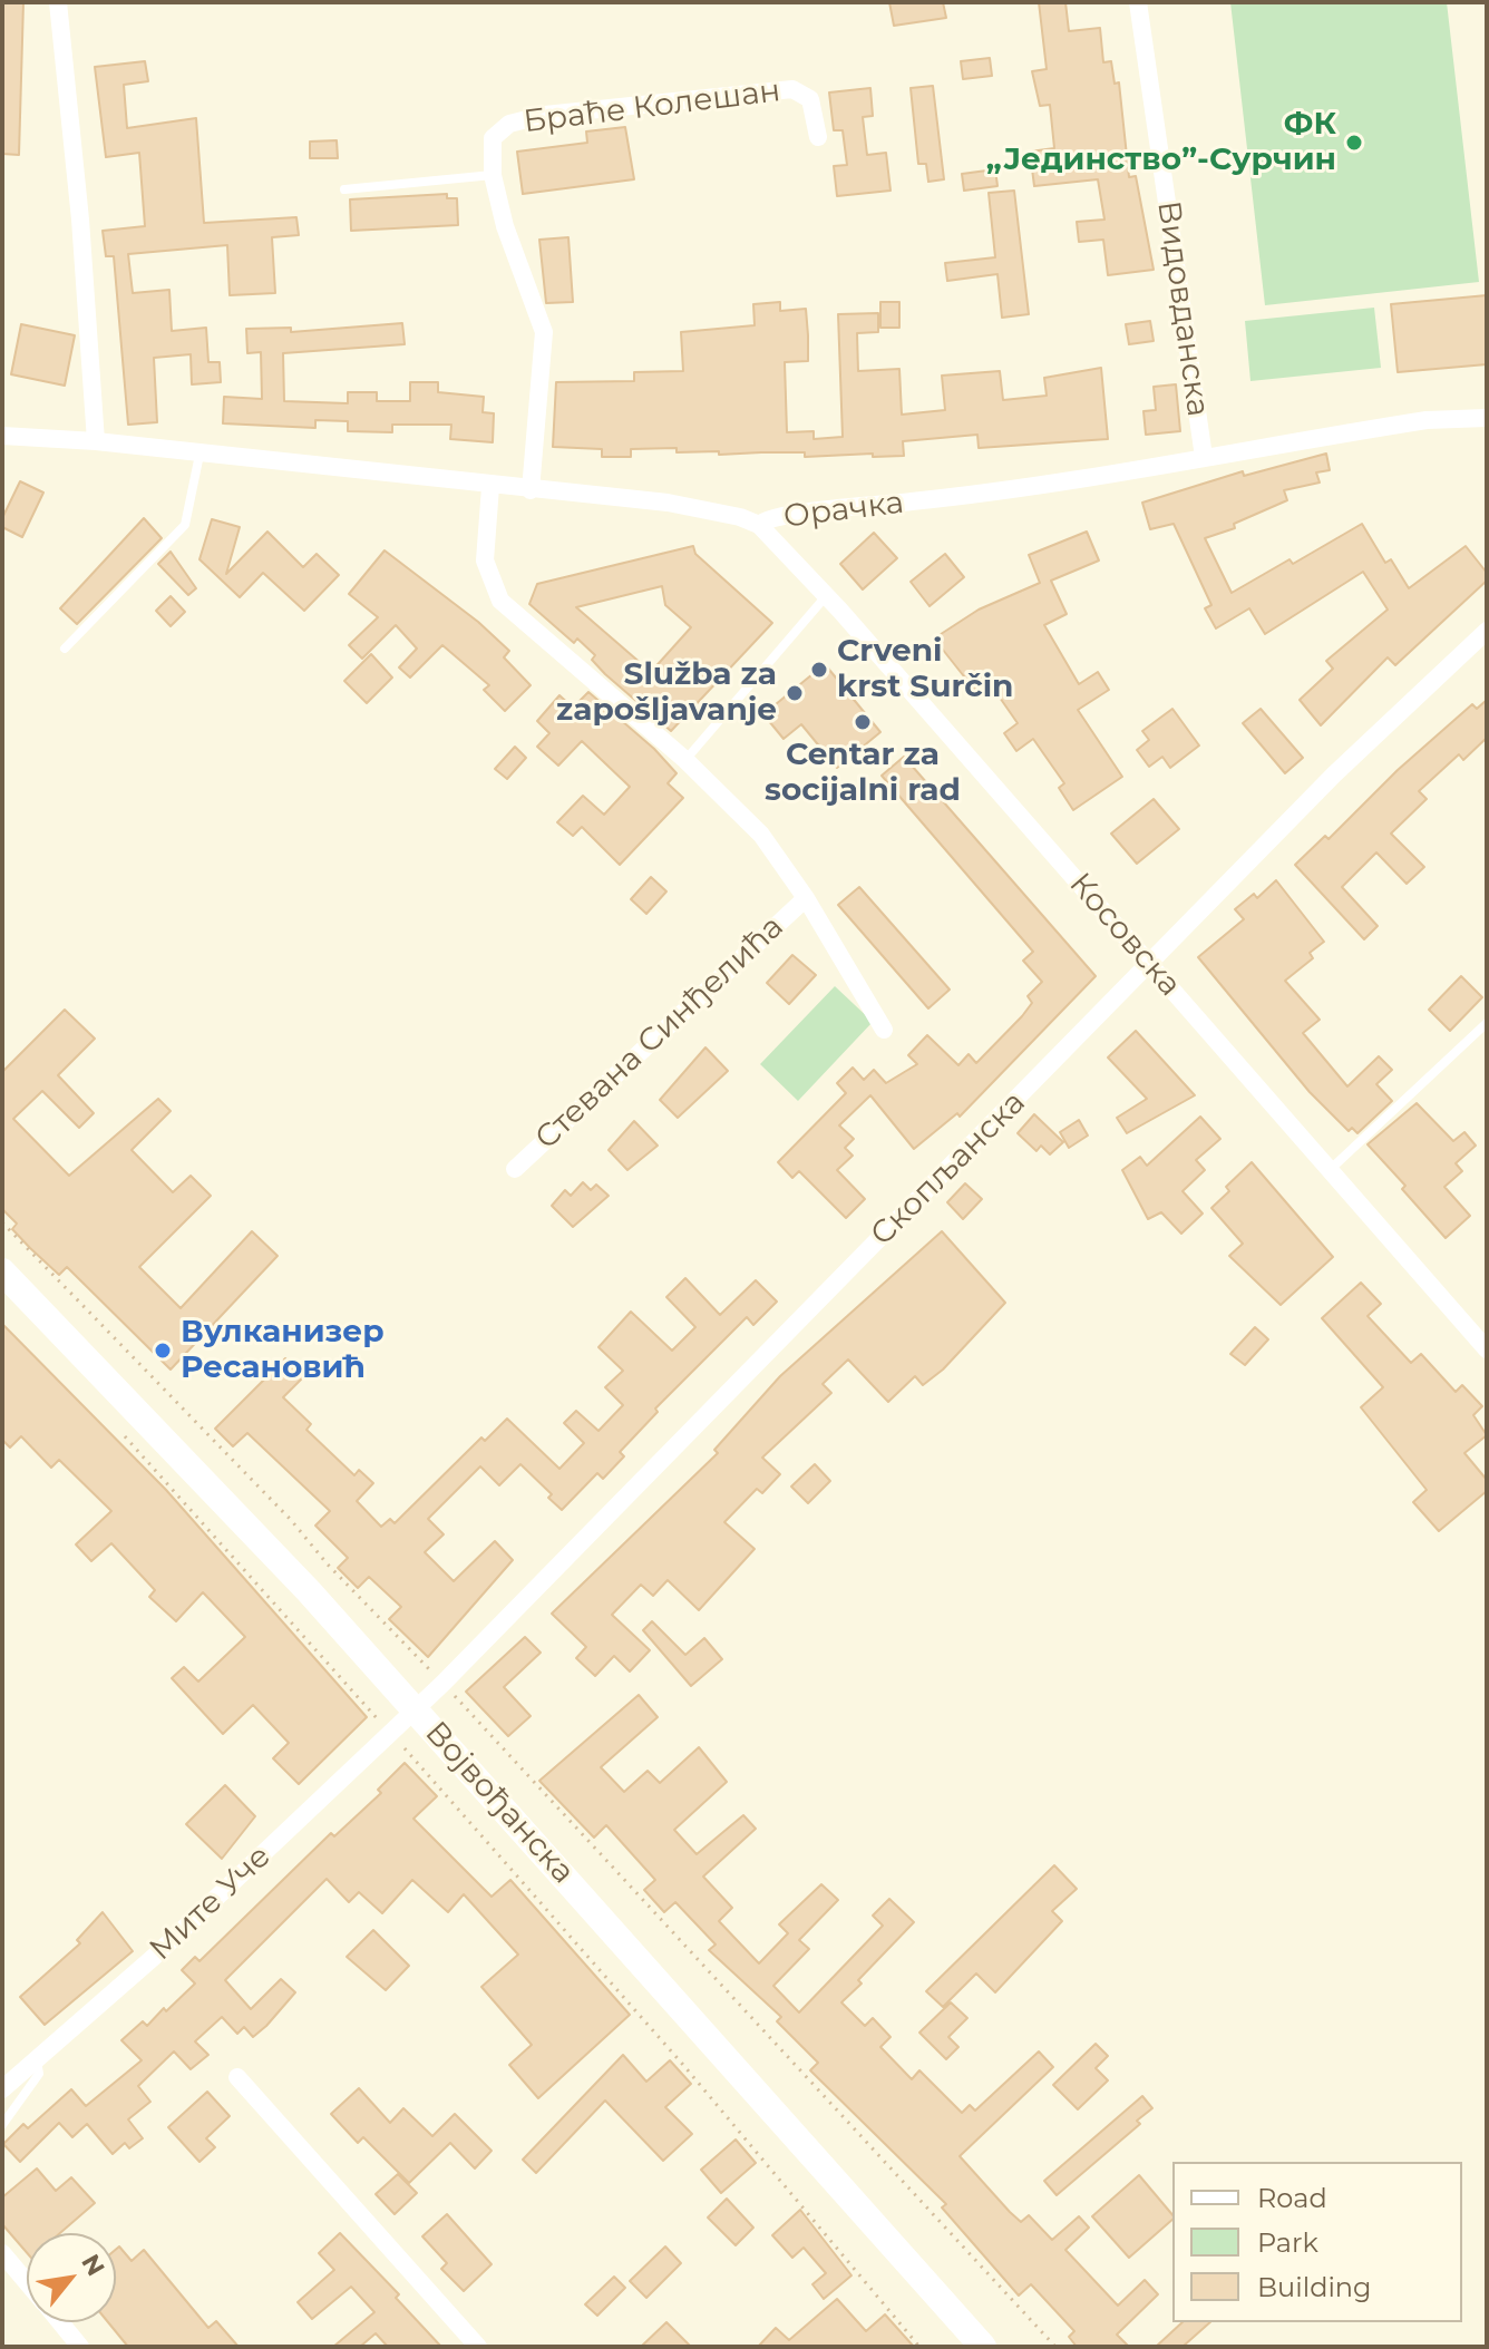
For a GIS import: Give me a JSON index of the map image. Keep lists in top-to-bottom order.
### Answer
{
  "streets": {
    "main road": ["Војвођанска"],
    "street": [
      "Браће Колешан",
      "Видовданска",
      "Орачка",
      "Косовска",
      "Стевана Синђелића",
      "Скопљанска",
      "Мите Уче"
    ]
  },
  "crossings": [
    ["Браће Колешан", "Орачка"],
    ["Видовданска", "Орачка"],
    ["Орачка", "Косовска"],
    ["Косовска", "Скопљанска"],
    ["Скопљанска", "Војвођанска"],
    ["Скопљанска", "Мите Уче"],
    ["Војвођанска", "Мите Уче"]
  ],
  "places": [
    "ФК „Јединство”-Сурчин",
    "Crveni krst Surčin",
    "Služba za zapošljavanje",
    "Centar za socijalni rad",
    "Вулканизер Ресановић"
  ],
  "legend": ["Road", "Park", "Building"],
  "north": "top right"
}
